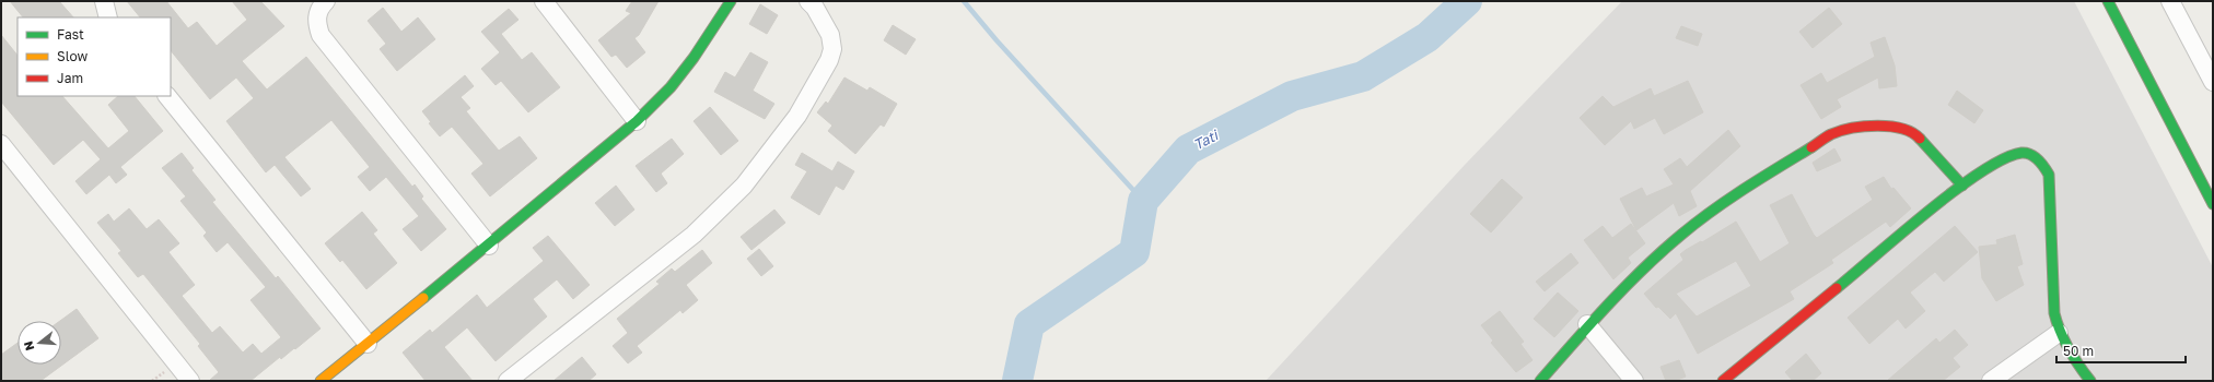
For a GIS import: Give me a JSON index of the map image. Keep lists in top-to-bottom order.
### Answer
{
  "water": ["Tati"],
  "legend": ["Fast", "Slow", "Jam"],
  "scale_bar": "50 m",
  "north": "left"
}
